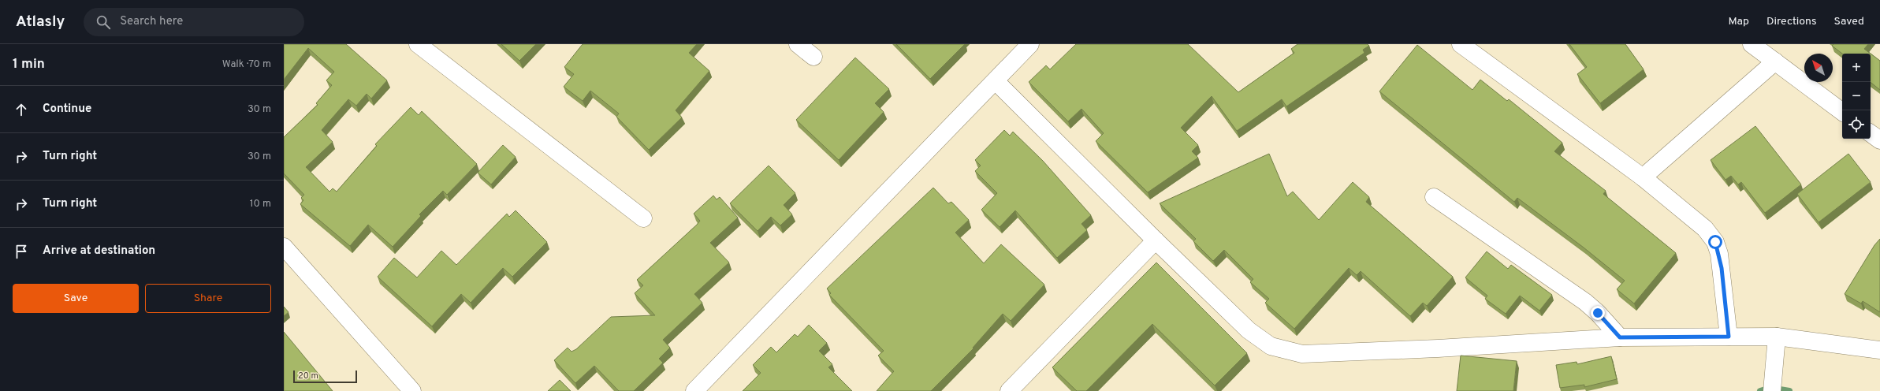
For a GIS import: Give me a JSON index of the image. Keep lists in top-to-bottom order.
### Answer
{
  "scale_bar": "20 m",
  "north": "top left",
  "page": {
    "header": "Atlasly",
    "search": "Search here",
    "nav": ["Map", "Directions", "Saved"],
    "heading": ["1 min", "Walk · 70 m"],
    "map_buttons": ["+", "−"],
    "list": [
      ["Continue", "30 m"],
      ["Turn right", "30 m"],
      ["Turn right", "10 m"],
      "Arrive at destination"
    ],
    "buttons": ["Save", "Share"],
    "scale": "20 m"
  }
}
